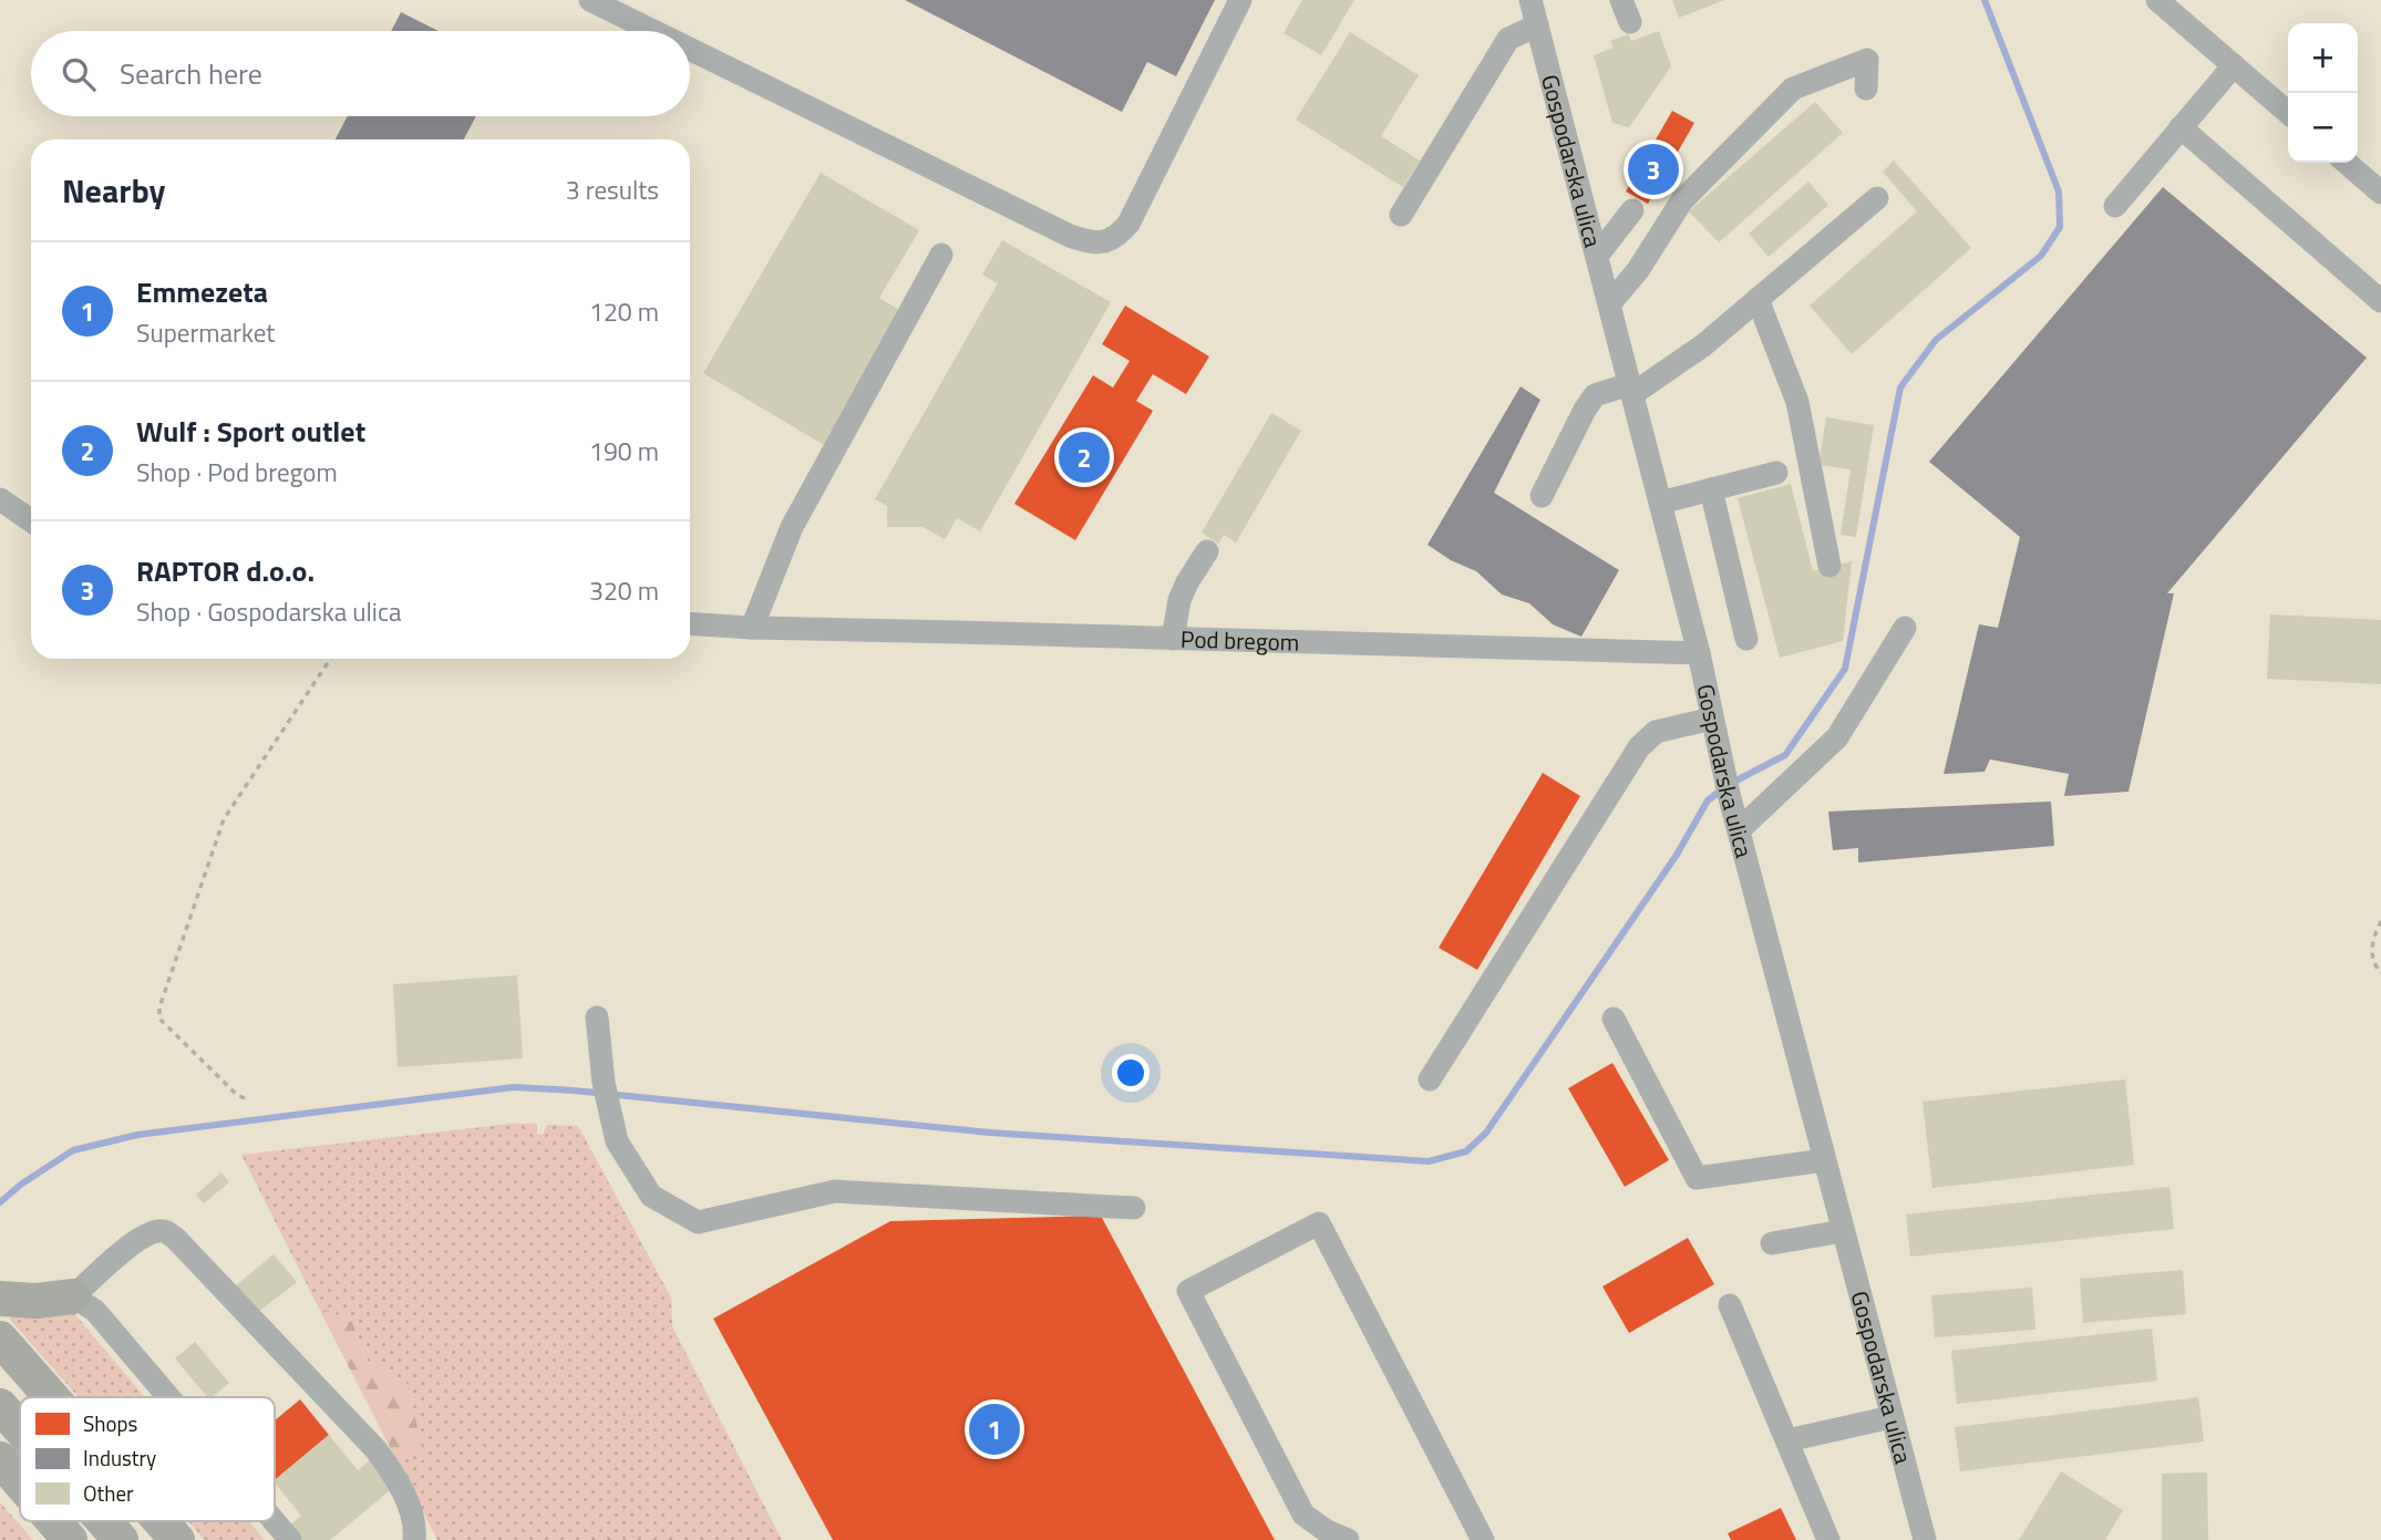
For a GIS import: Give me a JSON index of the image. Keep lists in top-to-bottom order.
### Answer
{
  "streets": {
    "street": ["Gospodarska ulica", "Pod bregom"]
  },
  "crossings": [
    ["Gospodarska ulica", "Pod bregom"]
  ],
  "legend": ["Shops", "Industry", "Other"],
  "page": {
    "map_buttons": ["+", "−"],
    "search": "Search here",
    "pins": ["3", "2", "1"],
    "heading": ["Nearby", "3 results"],
    "list": [
      {
        "mark": "1",
        "name": "Emmezeta",
        "note": "Supermarket",
        "value": "120 m"
      },
      {
        "mark": "2",
        "name": "Wulf : Sport outlet",
        "note": "Shop · Pod bregom",
        "value": "190 m"
      },
      {
        "mark": "3",
        "name": "RAPTOR d.o.o.",
        "note": "Shop · Gospodarska ulica",
        "value": "320 m"
      }
    ]
  }
}
